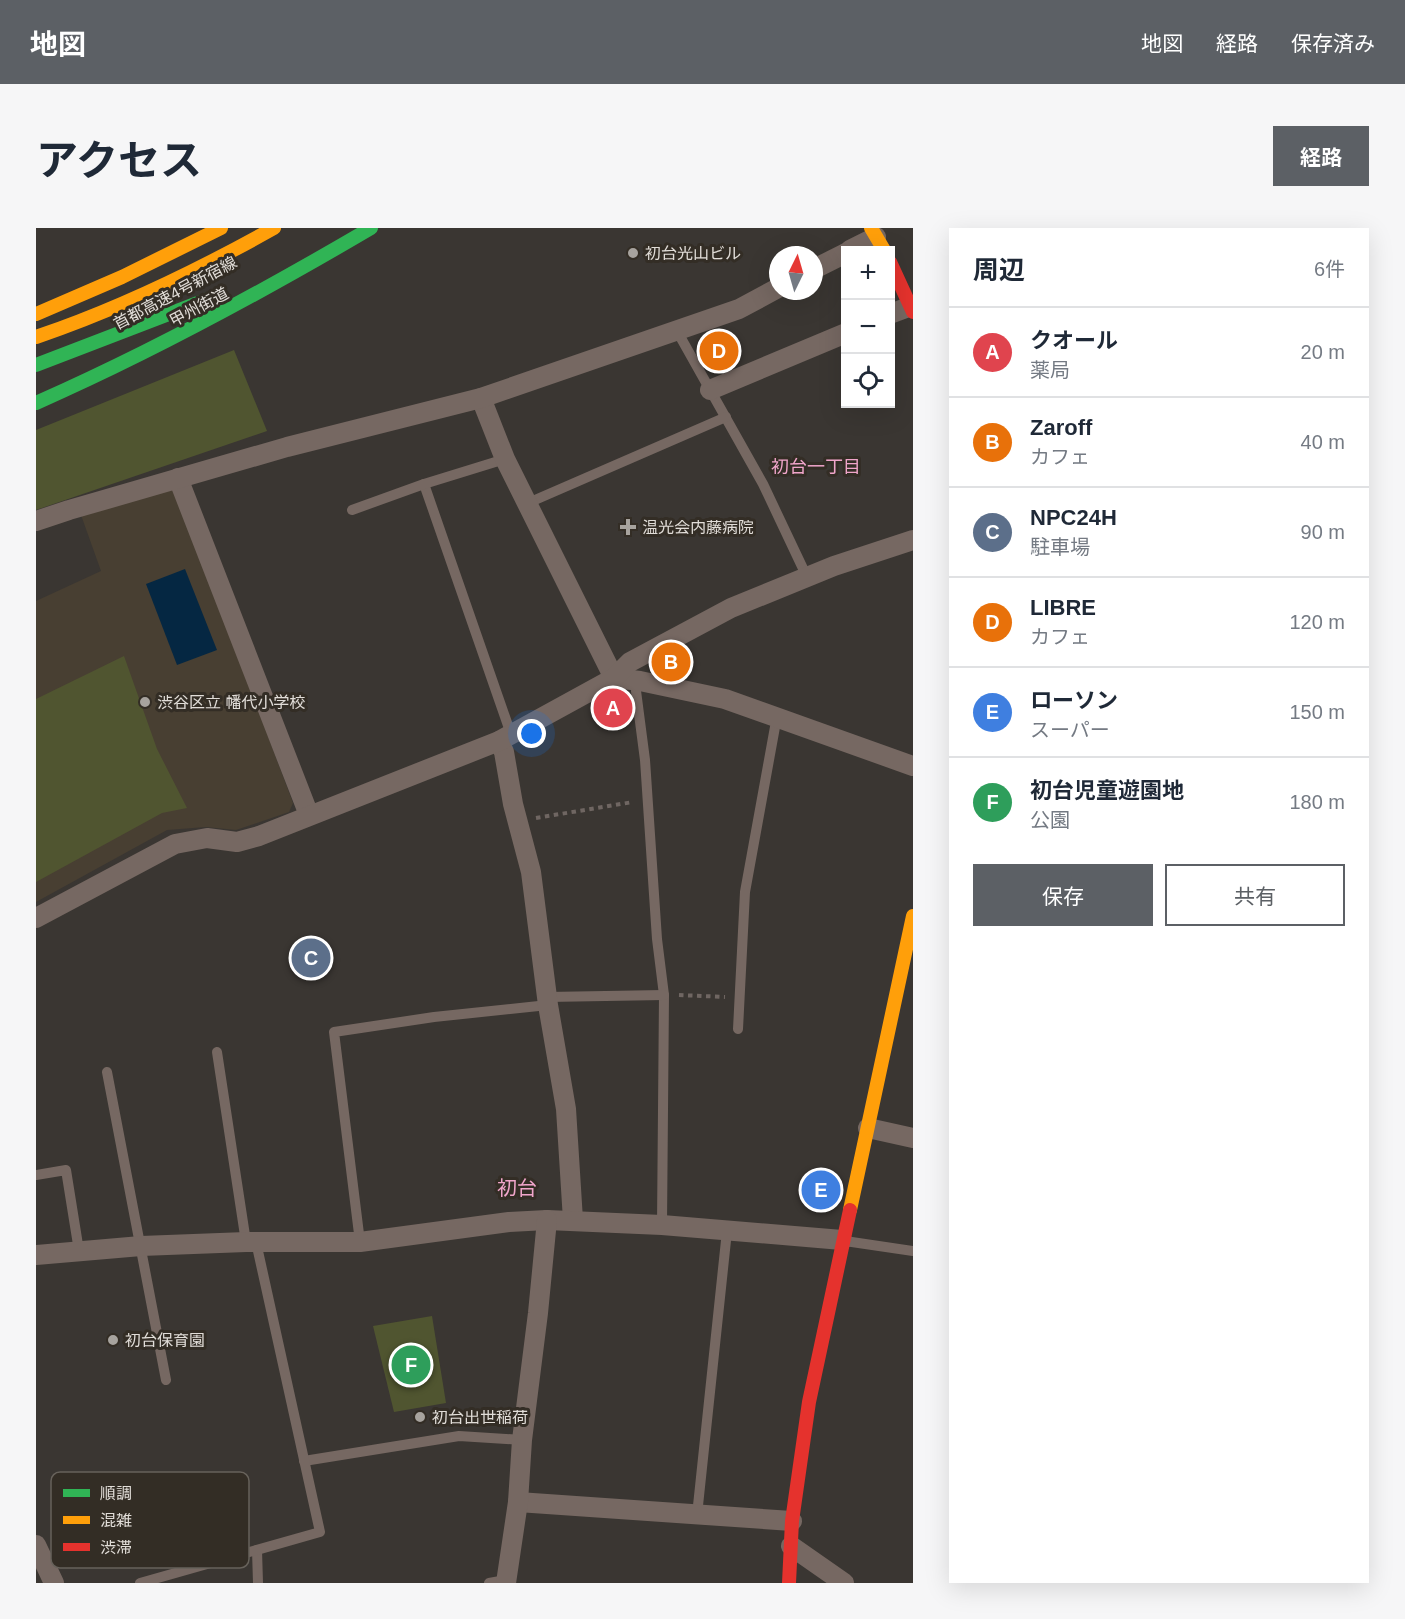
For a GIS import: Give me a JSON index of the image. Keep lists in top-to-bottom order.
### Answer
{
  "streets": {
    "main road": ["首都高速4号新宿線", "甲州街道"]
  },
  "districts": ["初台一丁目", "初台"],
  "places": {
    "other": [
      "初台光山ビル",
      "渋谷区立 幡代小学校",
      "初台保育園",
      "初台出世稲荷"
    ],
    "health": ["温光会内藤病院"]
  },
  "legend": ["順調", "混雑", "渋滞"],
  "north": "top",
  "page": {
    "header": "地図",
    "nav": ["地図", "経路", "保存済み"],
    "title": "アクセス",
    "buttons": [
      "経路",
      ["保存", "共有"]
    ],
    "heading": ["周辺", "6件"],
    "map_buttons": ["+", "−"],
    "list": [
      {
        "mark": "A",
        "name": "クオール",
        "note": "薬局",
        "value": "20 m"
      },
      {
        "mark": "B",
        "name": "Zaroff",
        "note": "カフェ",
        "value": "40 m"
      },
      {
        "mark": "C",
        "name": "NPC24H",
        "note": "駐車場",
        "value": "90 m"
      },
      {
        "mark": "D",
        "name": "LIBRE",
        "note": "カフェ",
        "value": "120 m"
      },
      {
        "mark": "E",
        "name": "ローソン",
        "note": "スーパー",
        "value": "150 m"
      },
      {
        "mark": "F",
        "name": "初台児童遊園地",
        "note": "公園",
        "value": "180 m"
      }
    ],
    "pins": [
      "D",
      "B",
      "A",
      "C",
      "E",
      "F"
    ]
  }
}
